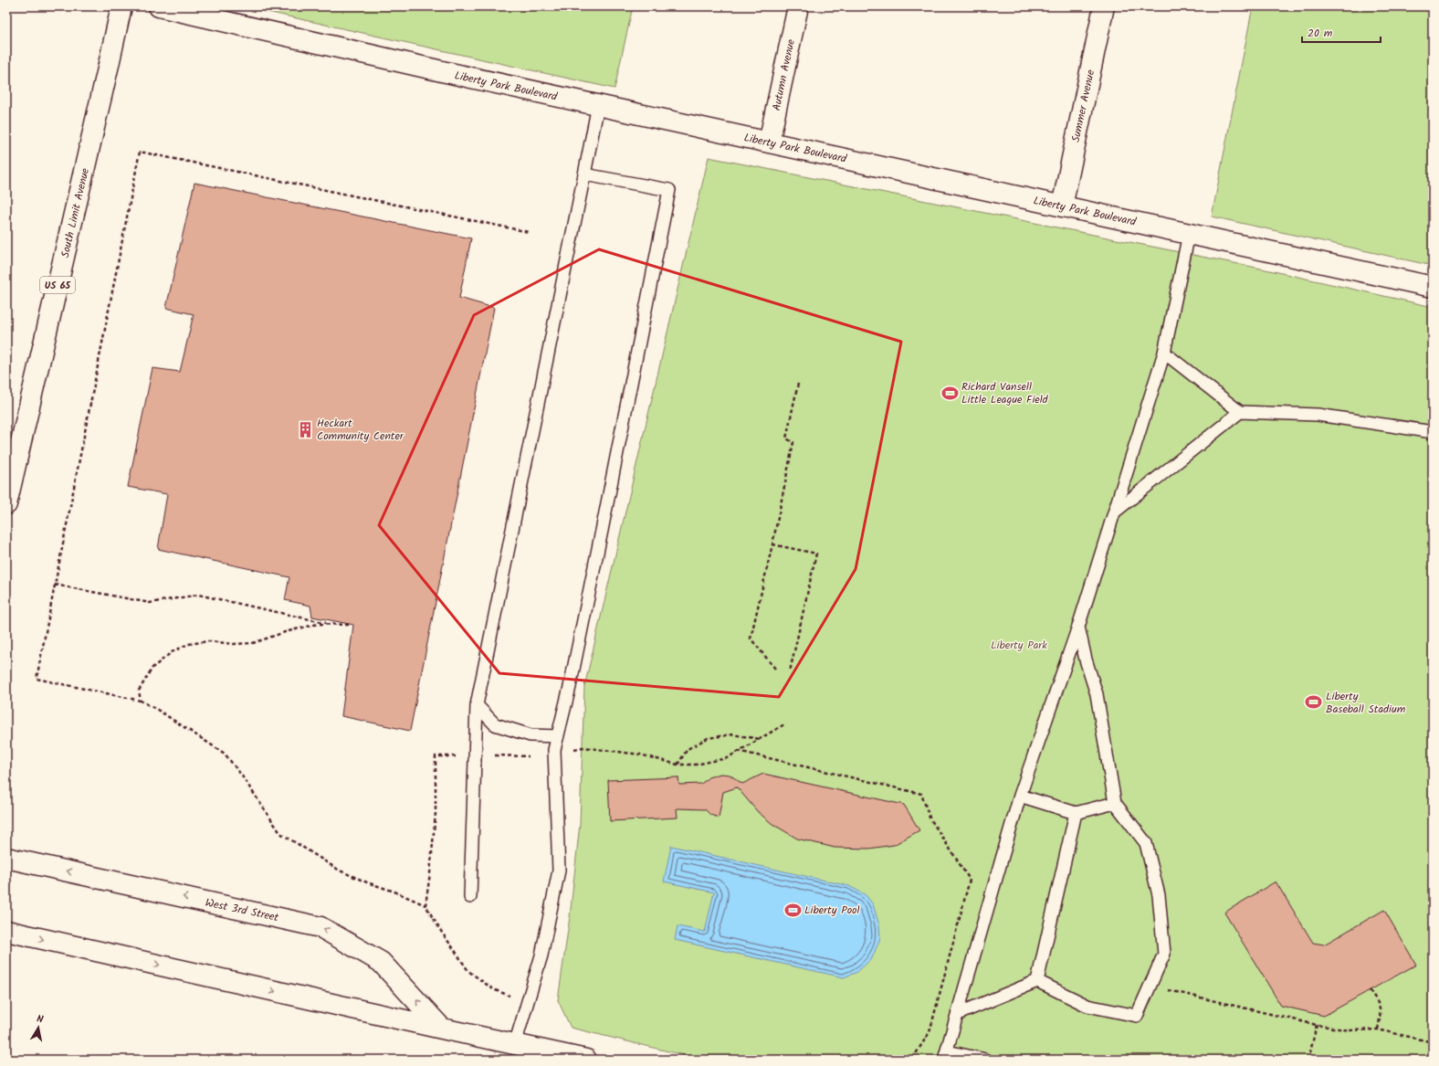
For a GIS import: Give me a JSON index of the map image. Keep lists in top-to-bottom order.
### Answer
{
  "streets": {
    "main road": [
      "Autumn Avenue",
      "Liberty Park Boulevard",
      "Summer Avenue",
      "South Limit Avenue",
      "US 65",
      "West 3rd Street"
    ]
  },
  "crossings": [
    ["Autumn Avenue", "Liberty Park Boulevard"],
    ["Liberty Park Boulevard", "Summer Avenue"]
  ],
  "parks": ["Liberty Park"],
  "places": {
    "sports": ["Richard Vansell Little League Field", "Liberty Baseball Stadium", "Liberty Pool"],
    "building": ["Heckart Community Center"]
  },
  "scale_bar": "20 m",
  "north": "top"
}
